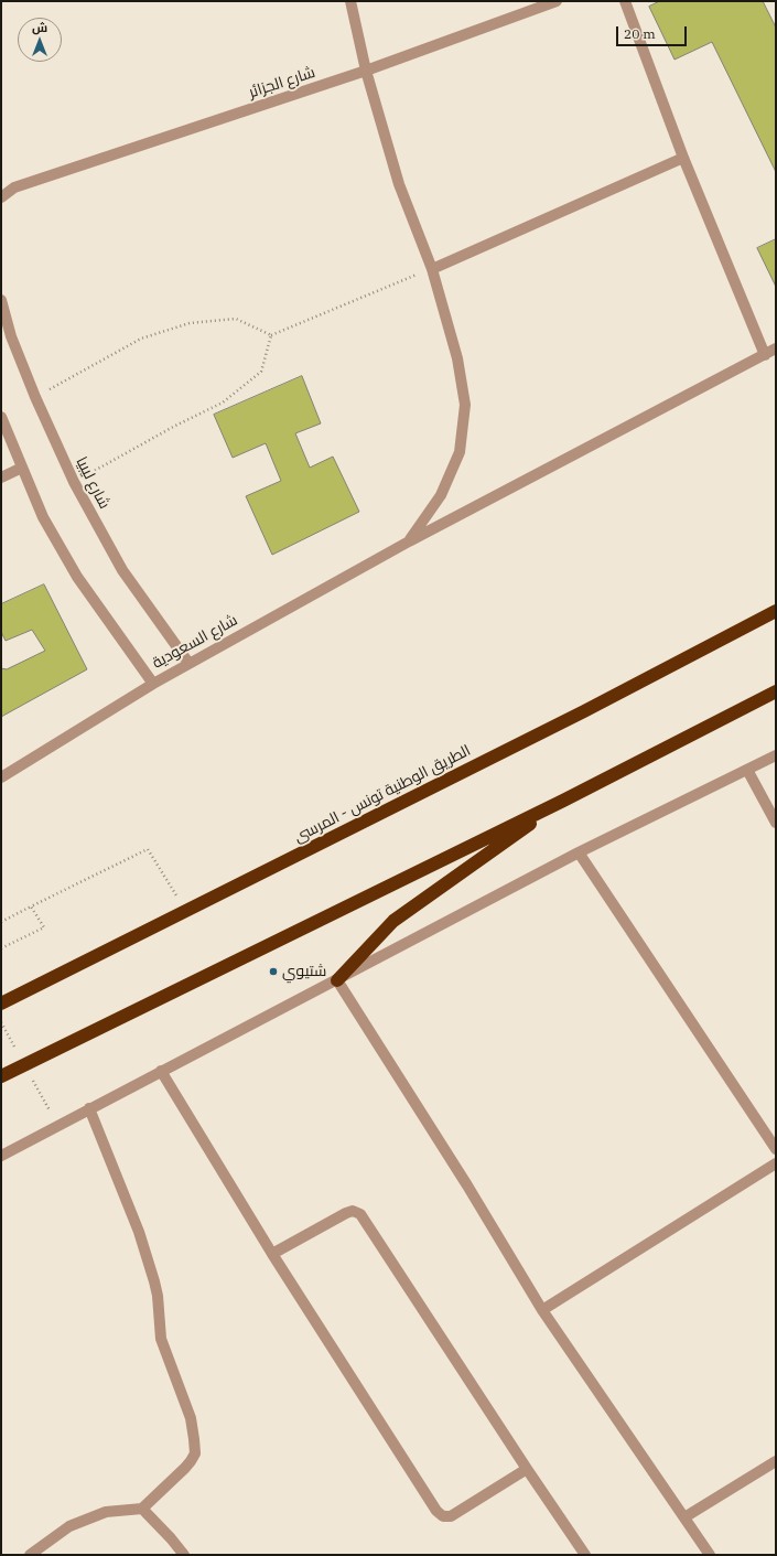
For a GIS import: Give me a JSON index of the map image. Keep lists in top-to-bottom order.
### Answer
{
  "streets": {
    "highway": ["الطريق الوطنية تونس - المرسى"],
    "street": ["شارع الجزائر", "شارع ليبيا", "شارع السعودية"]
  },
  "crossings": [
    ["شارع ليبيا", "شارع السعودية"]
  ],
  "places": ["شتيوي"],
  "scale_bar": "20 m",
  "north": "top"
}
